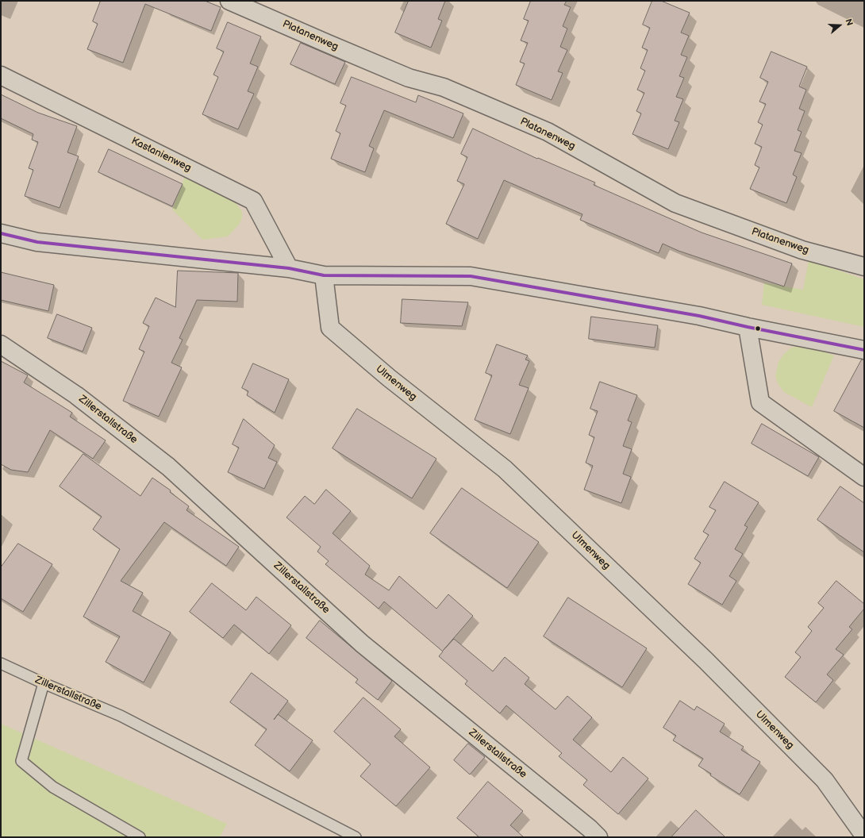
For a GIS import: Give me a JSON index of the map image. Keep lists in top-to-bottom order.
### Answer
{
  "streets": {
    "street": [
      "Platanenweg",
      "Kastanienweg",
      "Ulmenweg",
      "Zillerstallstraße"
    ]
  },
  "north": "right"
}
